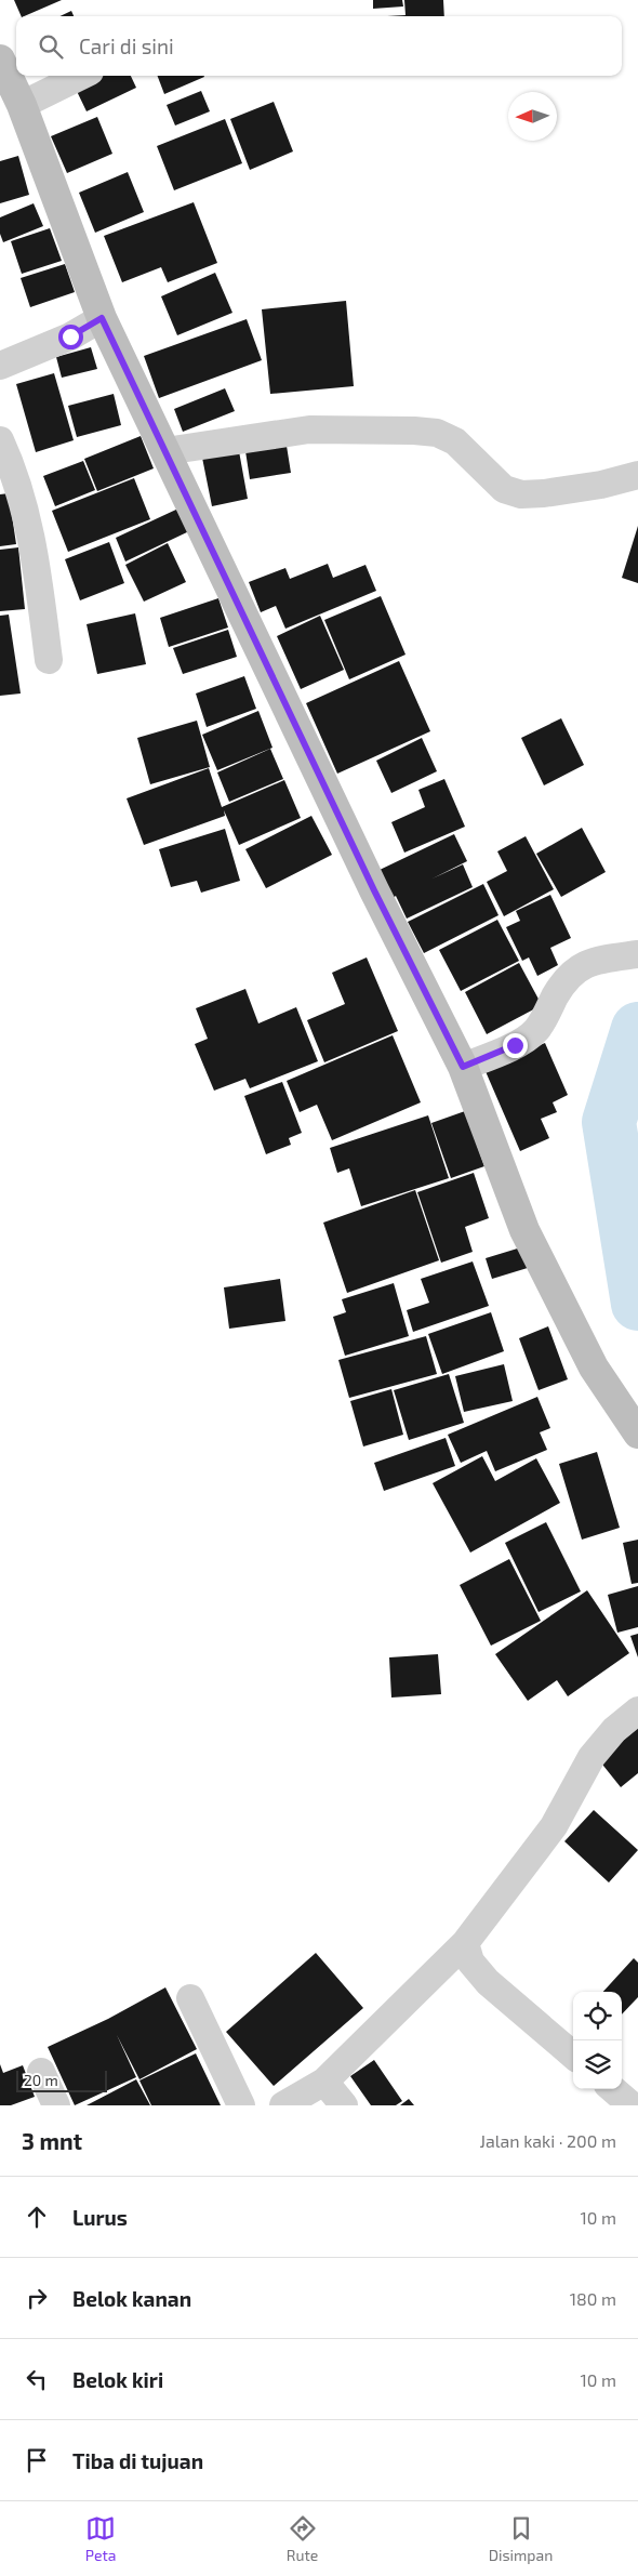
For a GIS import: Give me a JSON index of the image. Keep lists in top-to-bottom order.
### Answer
{
  "scale_bar": "20 m",
  "north": "left",
  "page": {
    "search": "Cari di sini",
    "scale": "20 m",
    "heading": ["3 mnt", "Jalan kaki · 200 m"],
    "list": [
      ["Lurus", "10 m"],
      ["Belok kanan", "180 m"],
      ["Belok kiri", "10 m"],
      "Tiba di tujuan"
    ],
    "nav": ["Peta", "Rute", "Disimpan"]
  }
}
